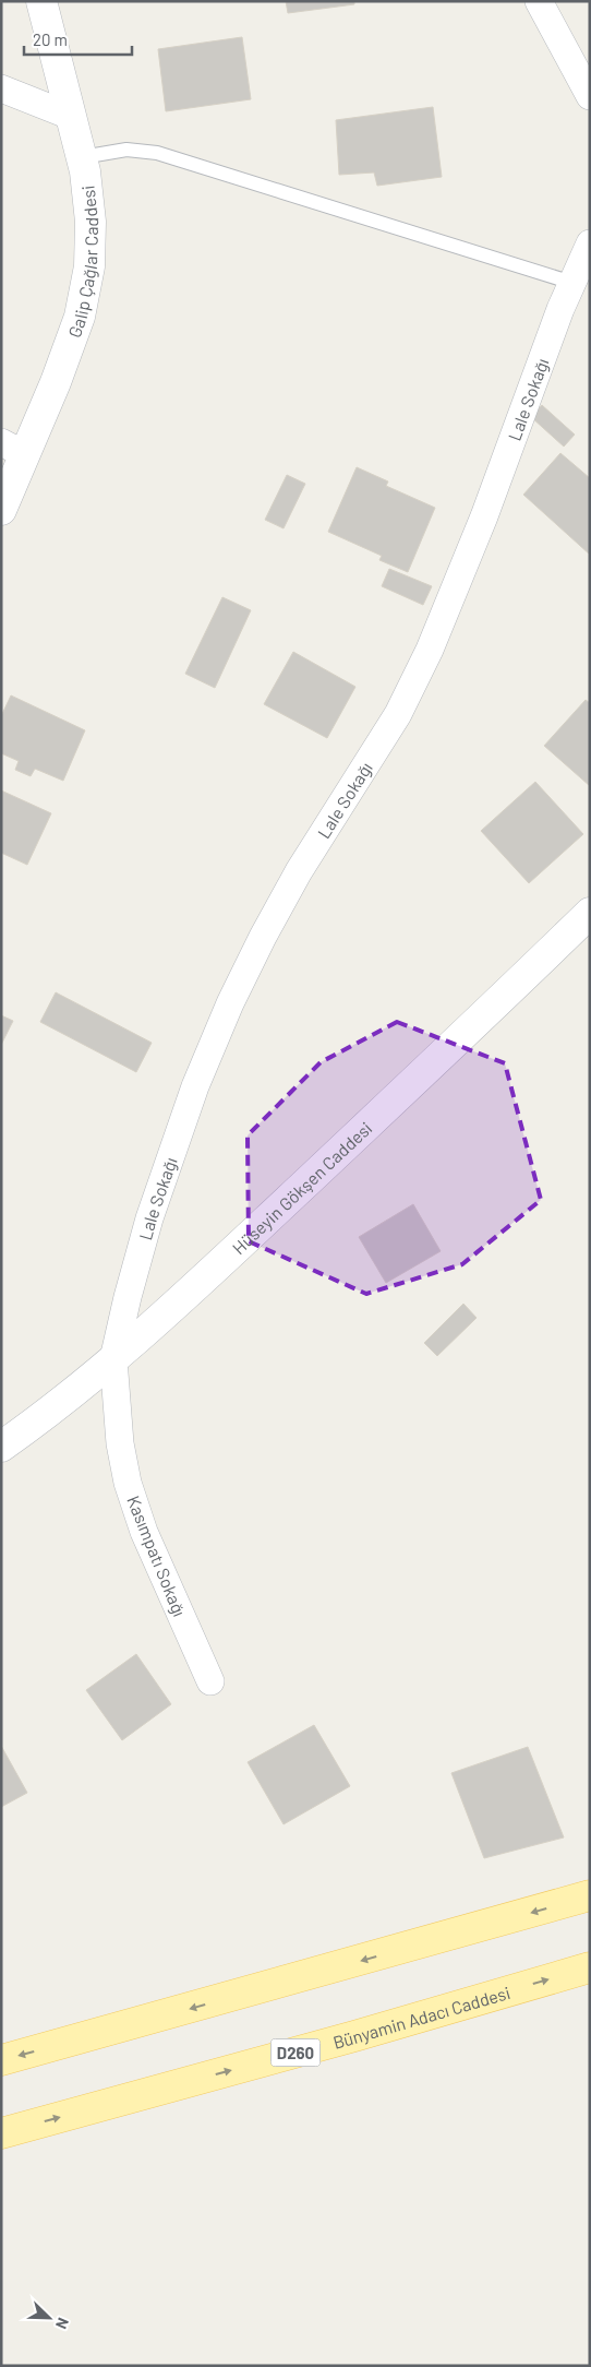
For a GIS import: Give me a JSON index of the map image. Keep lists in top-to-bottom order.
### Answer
{
  "streets": {
    "main road": ["Bünyamin Adacı Caddesi", "D260"],
    "street": [
      "Galip Çağlar Caddesi",
      "Lale Sokağı",
      "Hüseyin Gökşen Caddesi",
      "Kasımpatı Sokağı"
    ]
  },
  "crossings": [
    ["Lale Sokağı", "Hüseyin Gökşen Caddesi"],
    ["Lale Sokağı", "Kasımpatı Sokağı"],
    ["Hüseyin Gökşen Caddesi", "Kasımpatı Sokağı"]
  ],
  "scale_bar": "20 m",
  "north": "bottom right"
}
